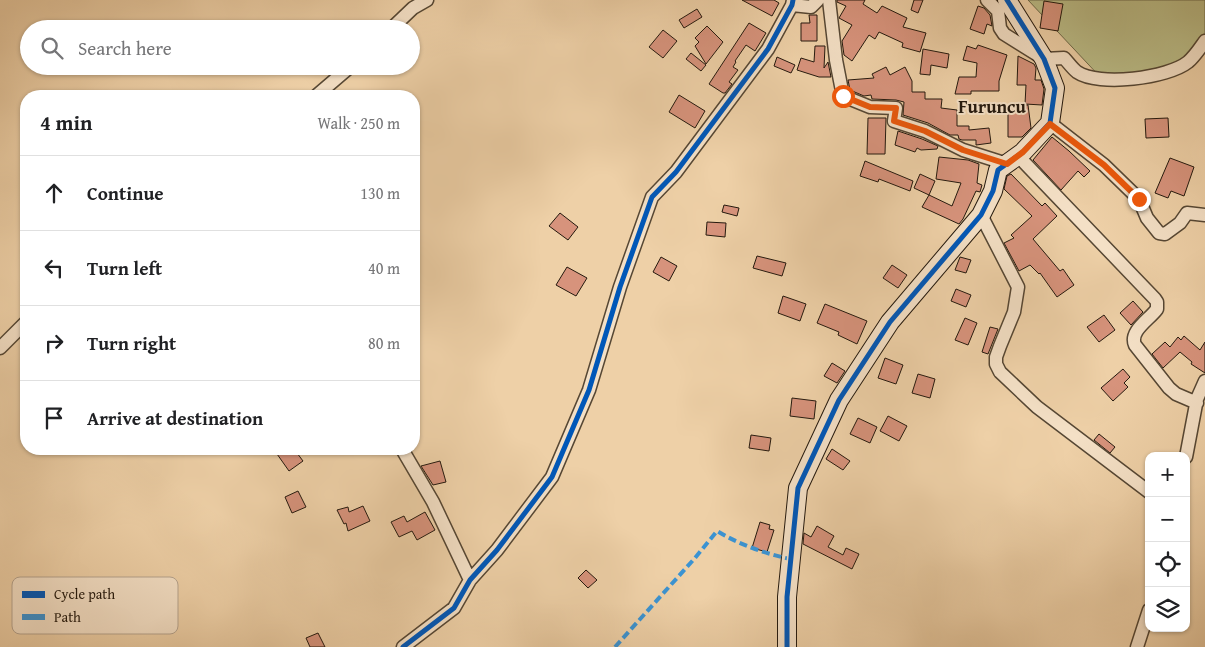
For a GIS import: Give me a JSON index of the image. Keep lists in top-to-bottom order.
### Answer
{
  "districts": ["Furuncu"],
  "legend": ["Cycle path", "Path"],
  "page": {
    "search": "Search here",
    "heading": ["4 min", "Walk · 250 m"],
    "list": [
      ["Continue", "130 m"],
      ["Turn left", "40 m"],
      ["Turn right", "80 m"],
      "Arrive at destination"
    ],
    "map_buttons": ["+", "−"]
  }
}
